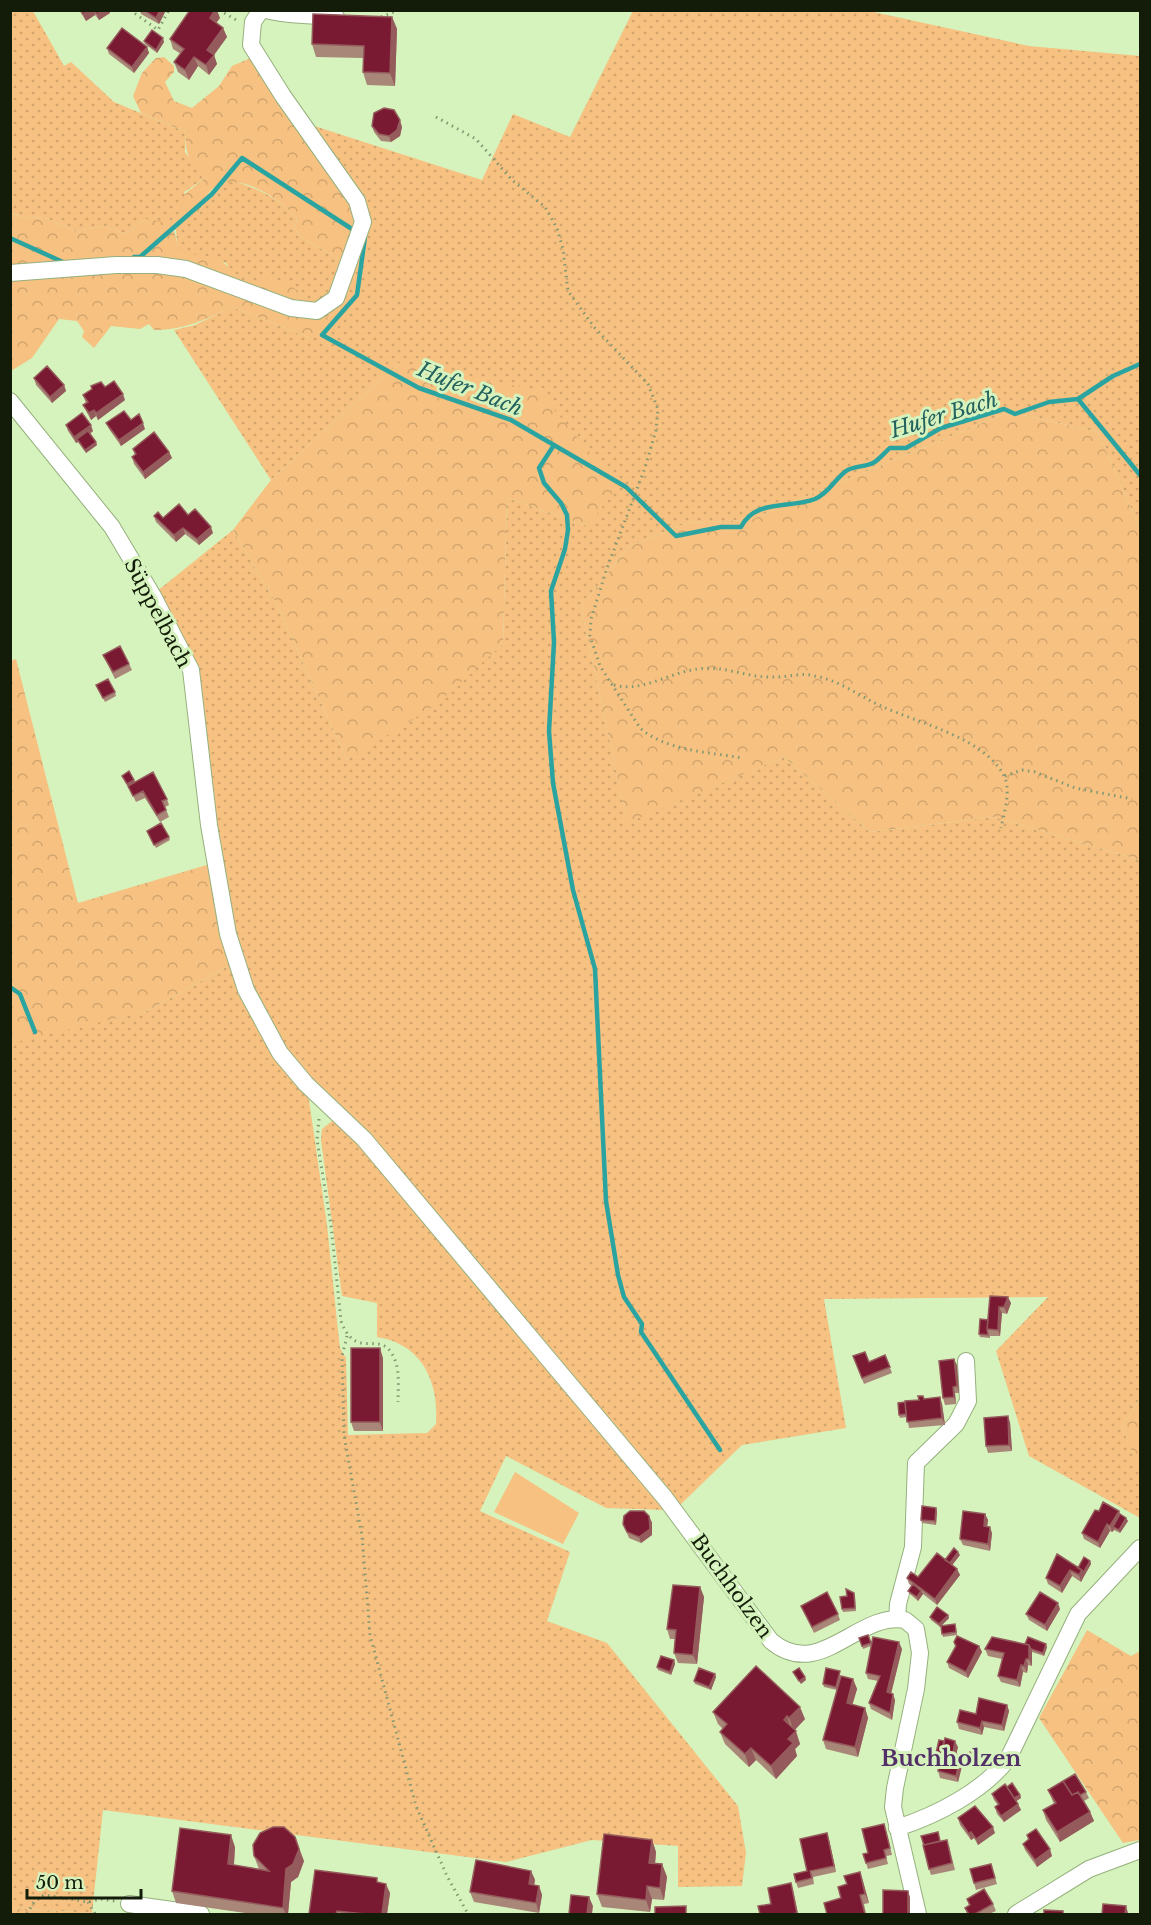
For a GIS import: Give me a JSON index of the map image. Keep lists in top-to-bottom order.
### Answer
{
  "streets": {
    "street": ["Süppelbach", "Buchholzen"]
  },
  "crossings": [
    ["Süppelbach", "Buchholzen"]
  ],
  "districts": ["Buchholzen"],
  "water": ["Hufer Bach"],
  "scale_bar": "50 m"
}
